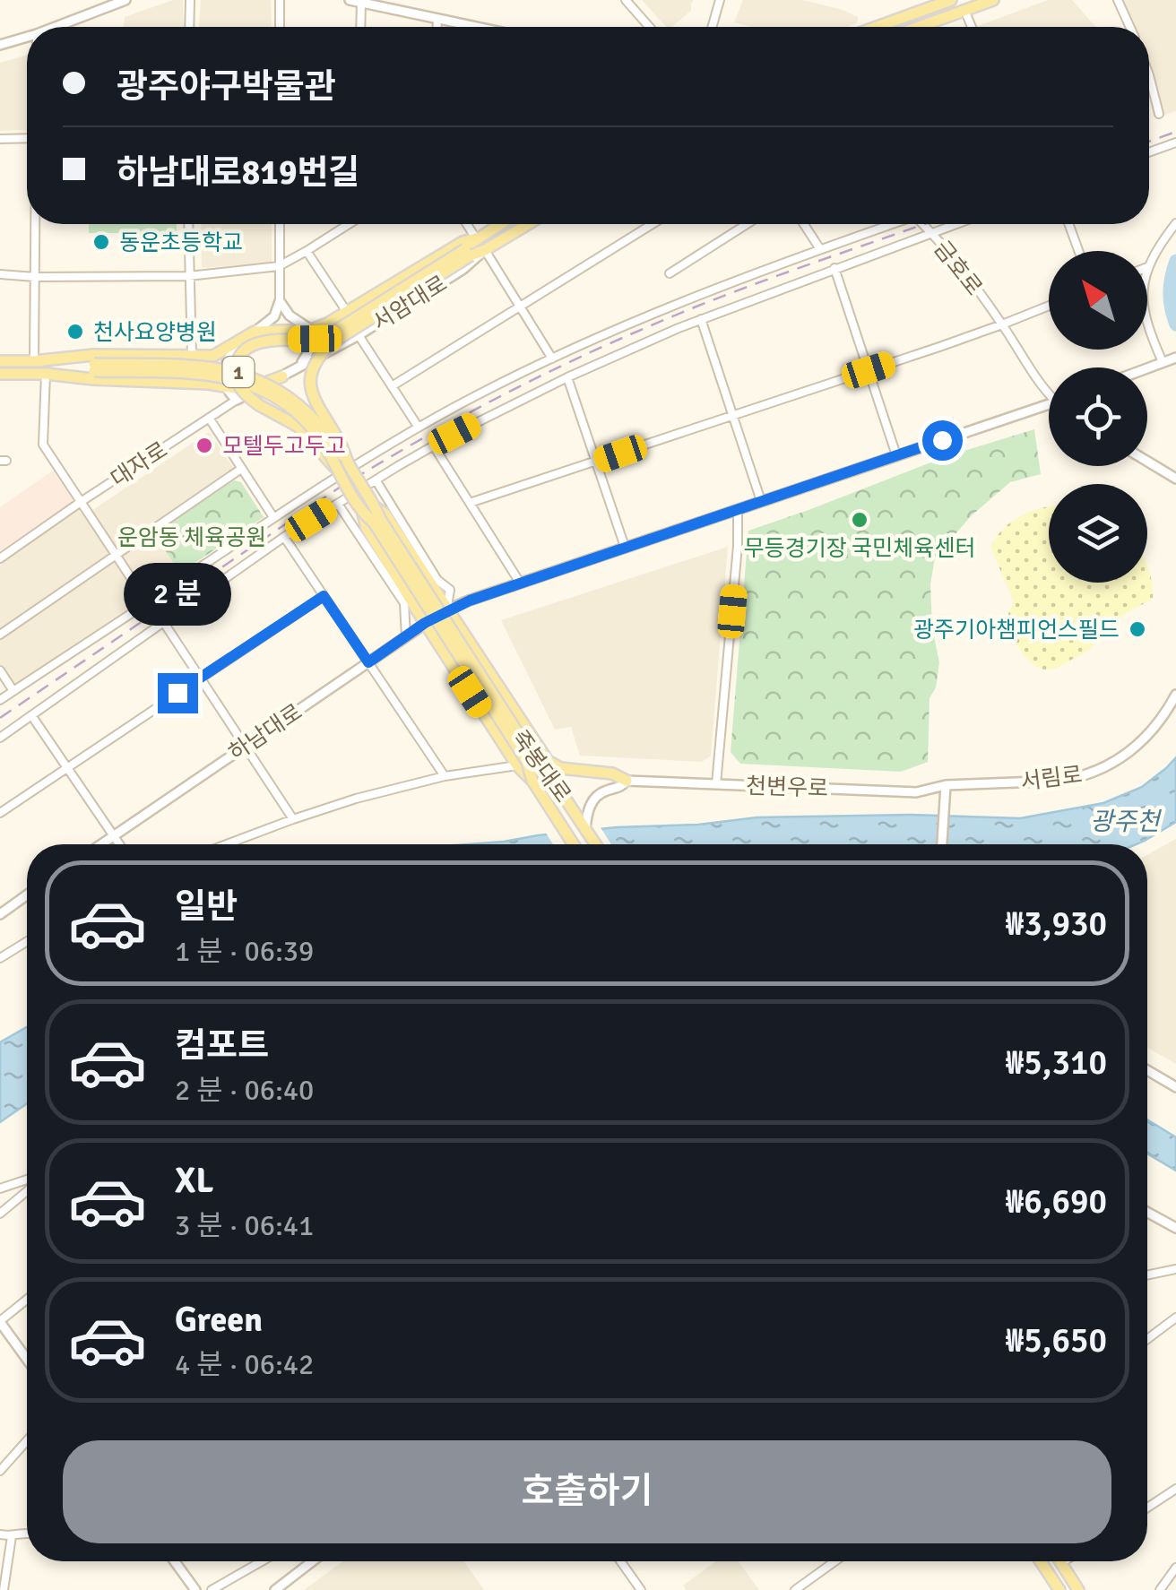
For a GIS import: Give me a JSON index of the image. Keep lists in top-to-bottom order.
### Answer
{
  "streets": {
    "main road": ["서암대로", "1", "죽봉대로"],
    "street": [
      "금호로",
      "대자로",
      "하남대로",
      "서림로",
      "천변우로"
    ]
  },
  "crossings": [
    ["서암대로", "대자로"],
    ["1", "죽봉대로"],
    ["서림로", "천변우로"]
  ],
  "water": ["광주천"],
  "parks": ["운암동 체육공원"],
  "places": [
    "동운초등학교",
    "천사요양병원",
    "모텔두고두고",
    "무등경기장 국민체육센터",
    "광주기아챔피언스필드"
  ],
  "north": "top left",
  "page": {
    "banner": ["광주야구박물관", "하남대로819번길"],
    "bubble": "2 분",
    "list": [
      {
        "name": "일반",
        "note": "1 분 · 06:39",
        "value": "₩3,930"
      },
      {
        "name": "컴포트",
        "note": "2 분 · 06:40",
        "value": "₩5,310"
      },
      {
        "name": "XL",
        "note": "3 분 · 06:41",
        "value": "₩6,690"
      },
      {
        "name": "Green",
        "note": "4 분 · 06:42",
        "value": "₩5,650"
      }
    ],
    "buttons": "호출하기"
  }
}
